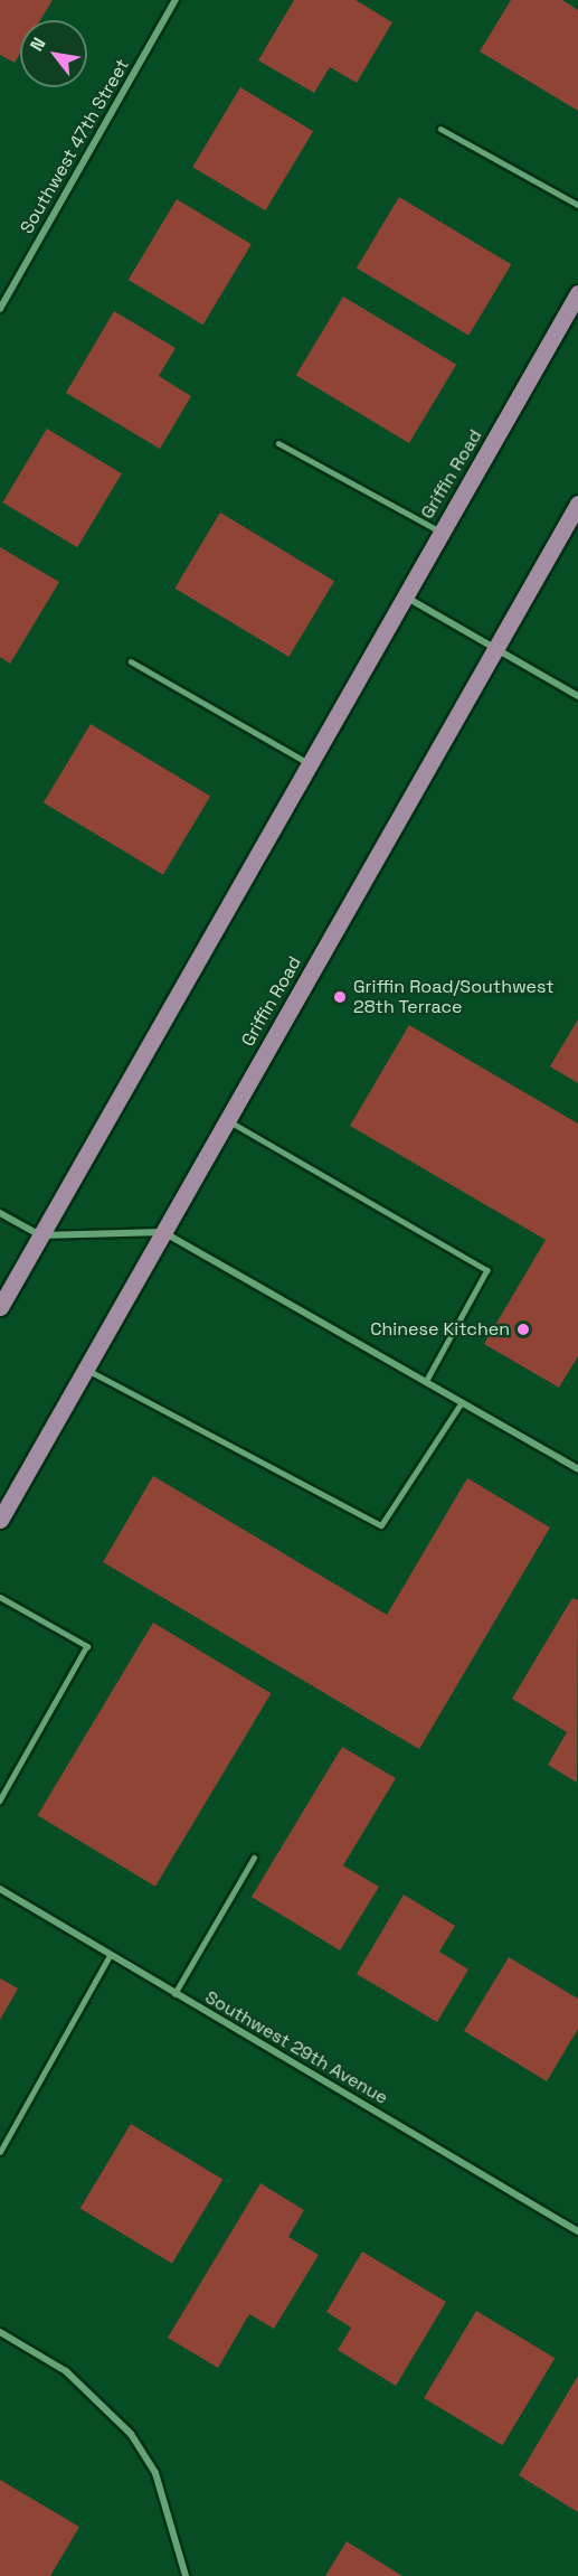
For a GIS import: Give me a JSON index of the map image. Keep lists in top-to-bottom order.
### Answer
{
  "streets": {
    "main road": ["Griffin Road"],
    "street": ["Southwest 47th Street", "Southwest 29th Avenue"]
  },
  "places": ["Griffin Road/Southwest 28th Terrace", "Chinese Kitchen"],
  "north": "top left"
}
